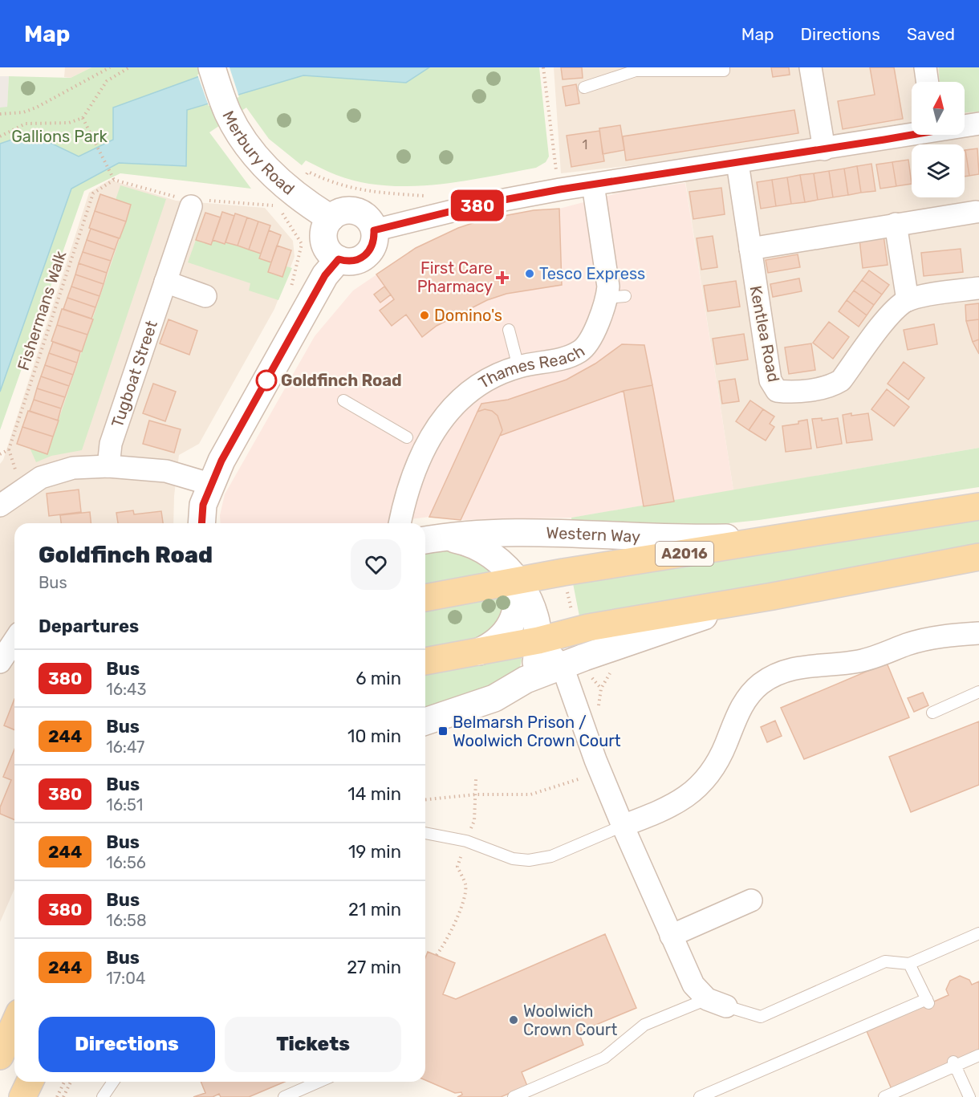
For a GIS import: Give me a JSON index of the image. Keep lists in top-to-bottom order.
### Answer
{
  "streets": {
    "main road": ["Western Way", "A2016"],
    "street": [
      "Merbury Road",
      "Kentlea Road",
      "Thames Reach",
      "Tugboat Street"
    ],
    "path": ["Fishermans Walk"]
  },
  "parks": ["Gallions Park"],
  "places": {
    "other": [
      "Tesco Express",
      "Domino's",
      "Goldfinch Road",
      "Woolwich Crown Court"
    ],
    "health": ["First Care Pharmacy"],
    "transit": ["Belmarsh Prison / Woolwich Crown Court"]
  },
  "lines": ["bus line 380"],
  "house_numbers": ["1"],
  "north": "top",
  "page": {
    "header": "Map",
    "nav": ["Map", "Directions", "Saved"],
    "on_map": "380",
    "heading": [
      ["Goldfinch Road", "Bus"],
      "Departures"
    ],
    "list": [
      {
        "mark": "380",
        "name": "Bus",
        "note": "16:43",
        "value": "6 min"
      },
      {
        "mark": "244",
        "name": "Bus",
        "note": "16:47",
        "value": "10 min"
      },
      {
        "mark": "380",
        "name": "Bus",
        "note": "16:51",
        "value": "14 min"
      },
      {
        "mark": "244",
        "name": "Bus",
        "note": "16:56",
        "value": "19 min"
      },
      {
        "mark": "380",
        "name": "Bus",
        "note": "16:58",
        "value": "21 min"
      },
      {
        "mark": "244",
        "name": "Bus",
        "note": "17:04",
        "value": "27 min"
      }
    ],
    "buttons": ["Directions", "Tickets"]
  }
}
